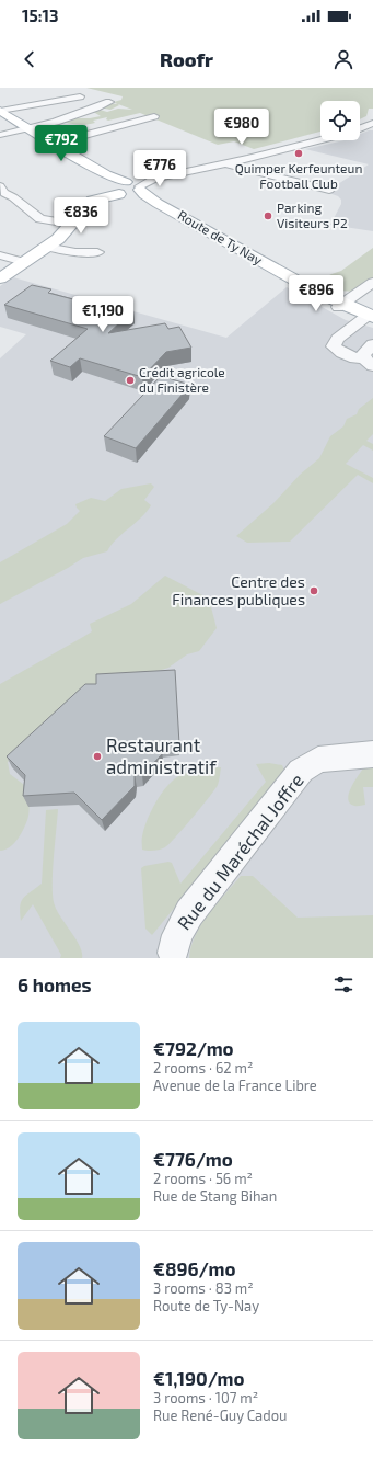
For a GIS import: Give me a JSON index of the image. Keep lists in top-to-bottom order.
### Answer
{
  "streets": {
    "main road": ["Route de Ty Nay"],
    "street": ["Rue du Maréchal Joffre"]
  },
  "places": [
    "Quimper Kerfeunteun Football Club",
    "Parking Visiteurs P2",
    "Crédit agricole du Finistère",
    "Centre des Finances publiques",
    "Restaurant administratif"
  ],
  "page": {
    "status": "15:13",
    "header": "Roofr",
    "price": [
      "€980",
      "€792",
      "€776",
      "€836",
      "€896",
      "€1,190"
    ],
    "heading": "6 homes",
    "list": [
      {
        "name": "€792/mo",
        "note": "2 rooms · 62 m² · Avenue de la France Libre"
      },
      {
        "name": "€776/mo",
        "note": "2 rooms · 56 m² · Rue de Stang Bihan"
      },
      {
        "name": "€896/mo",
        "note": "3 rooms · 83 m² · Route de Ty-Nay"
      },
      {
        "name": "€1,190/mo",
        "note": "3 rooms · 107 m² · Rue René-Guy Cadou"
      }
    ]
  }
}
